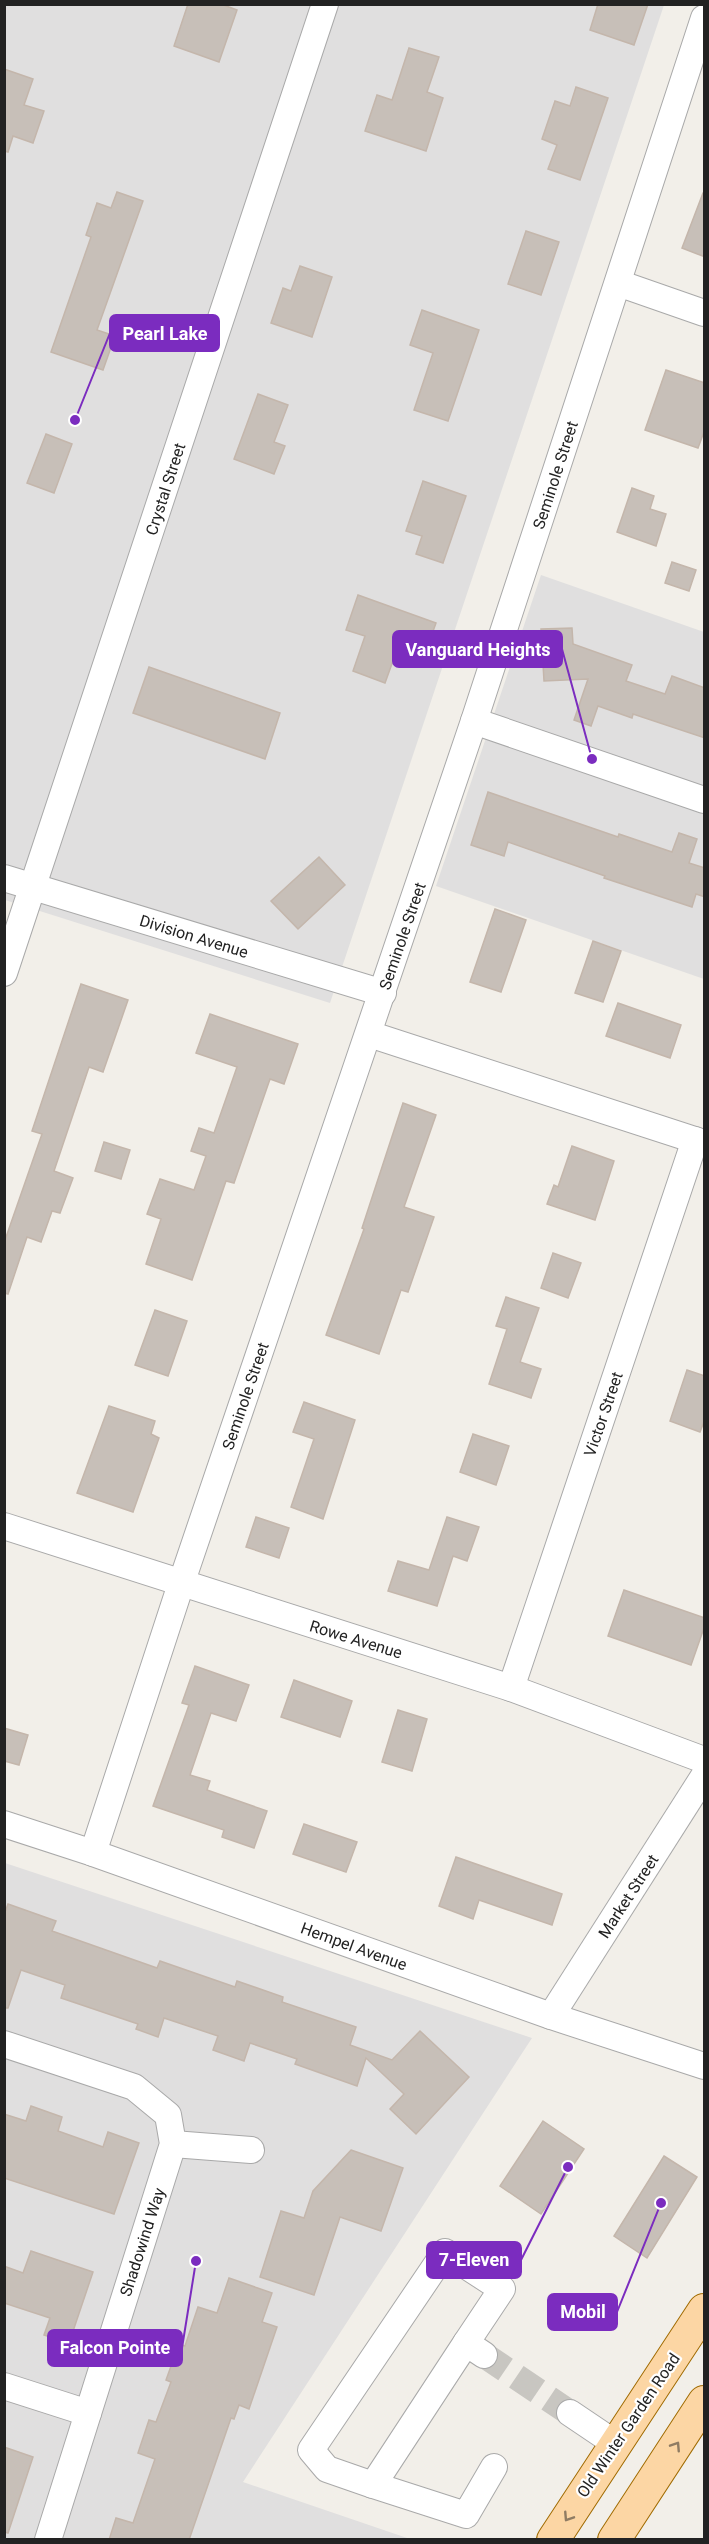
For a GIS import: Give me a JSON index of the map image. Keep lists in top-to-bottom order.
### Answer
{
  "streets": {
    "main road": ["Old Winter Garden Road"],
    "street": [
      "Seminole Street",
      "Crystal Street",
      "Division Avenue",
      "Victor Street",
      "Rowe Avenue",
      "Market Street",
      "Hempel Avenue",
      "Shadowind Way"
    ]
  },
  "crossings": [
    ["Seminole Street", "Division Avenue"],
    ["Seminole Street", "Rowe Avenue"],
    ["Seminole Street", "Hempel Avenue"],
    ["Crystal Street", "Division Avenue"],
    ["Victor Street", "Rowe Avenue"],
    ["Market Street", "Hempel Avenue"]
  ],
  "places": [
    "Pearl Lake",
    "Vanguard Heights",
    "7-Eleven",
    "Mobil",
    "Falcon Pointe"
  ]
}
